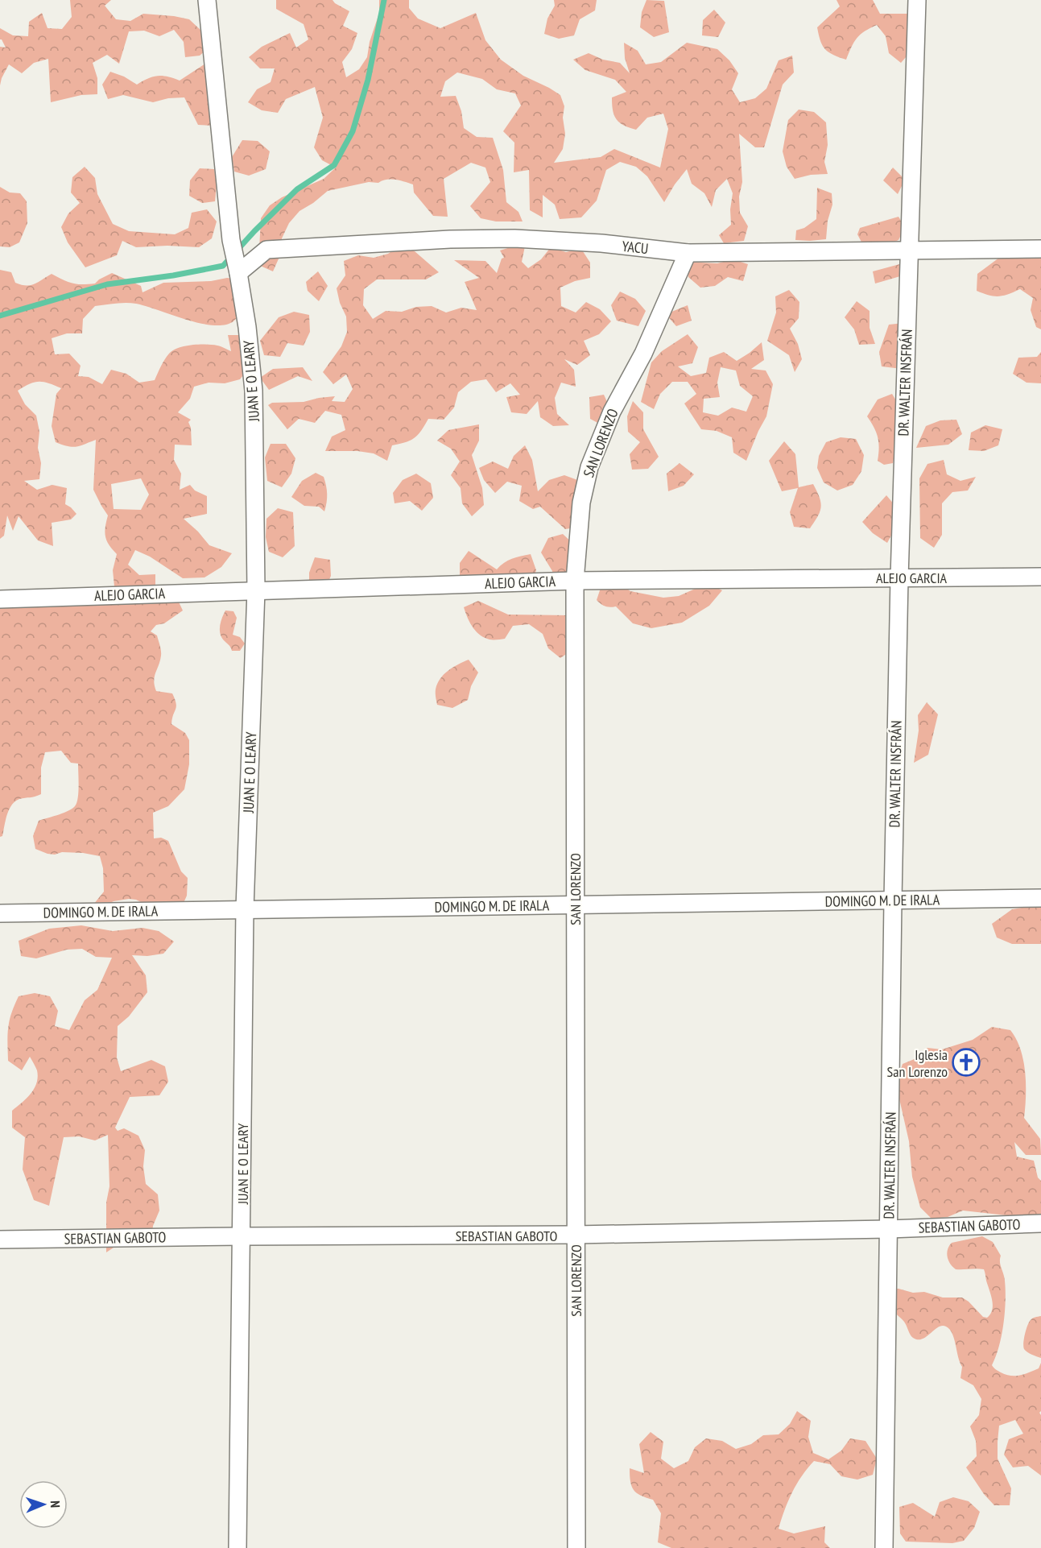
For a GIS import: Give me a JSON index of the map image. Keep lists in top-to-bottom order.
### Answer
{
  "streets": {
    "street": [
      "YACU",
      "JUAN E O LEARY",
      "DR. WALTER INSFRÁN",
      "SAN LORENZO",
      "ALEJO GARCIA",
      "DOMINGO M. DE IRALA",
      "SEBASTIAN GABOTO"
    ]
  },
  "crossings": [
    ["YACU", "JUAN E O LEARY"],
    ["YACU", "DR. WALTER INSFRÁN"],
    ["YACU", "SAN LORENZO"],
    ["JUAN E O LEARY", "ALEJO GARCIA"],
    ["JUAN E O LEARY", "DOMINGO M. DE IRALA"],
    ["JUAN E O LEARY", "SEBASTIAN GABOTO"],
    ["DR. WALTER INSFRÁN", "ALEJO GARCIA"],
    ["DR. WALTER INSFRÁN", "DOMINGO M. DE IRALA"],
    ["DR. WALTER INSFRÁN", "SEBASTIAN GABOTO"],
    ["SAN LORENZO", "ALEJO GARCIA"],
    ["SAN LORENZO", "DOMINGO M. DE IRALA"],
    ["SAN LORENZO", "SEBASTIAN GABOTO"]
  ],
  "places": {
    "church": ["Iglesia San Lorenzo"]
  },
  "north": "right"
}
